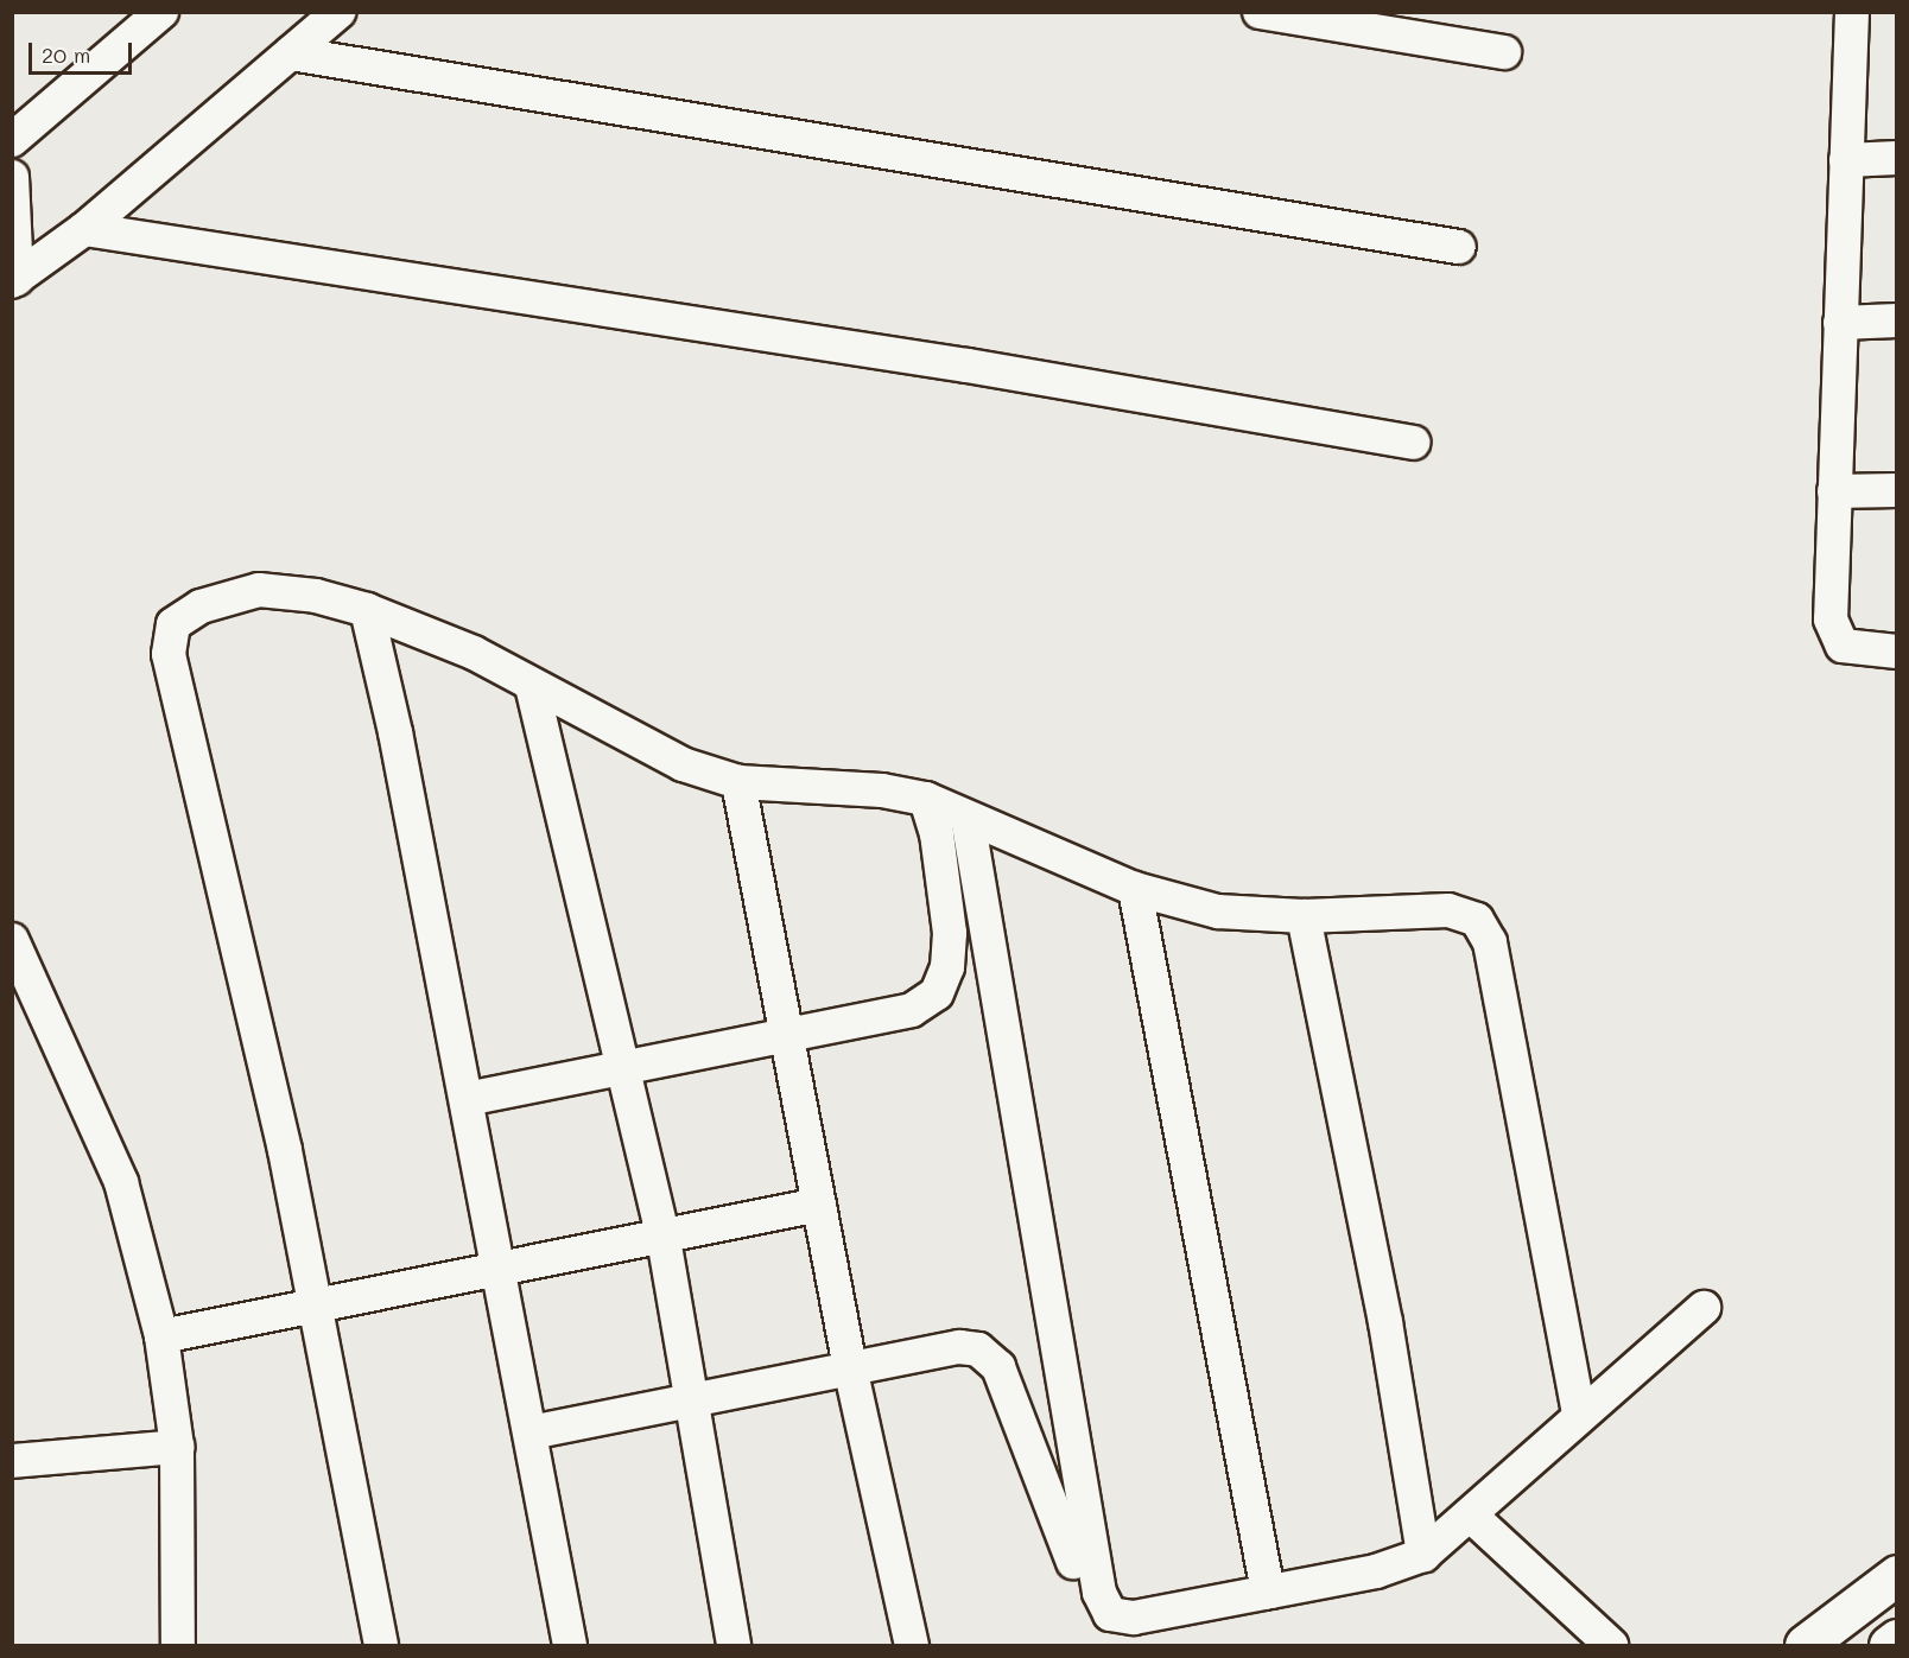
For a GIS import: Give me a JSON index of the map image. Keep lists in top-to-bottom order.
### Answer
{
  "scale_bar": "20 m"
}
